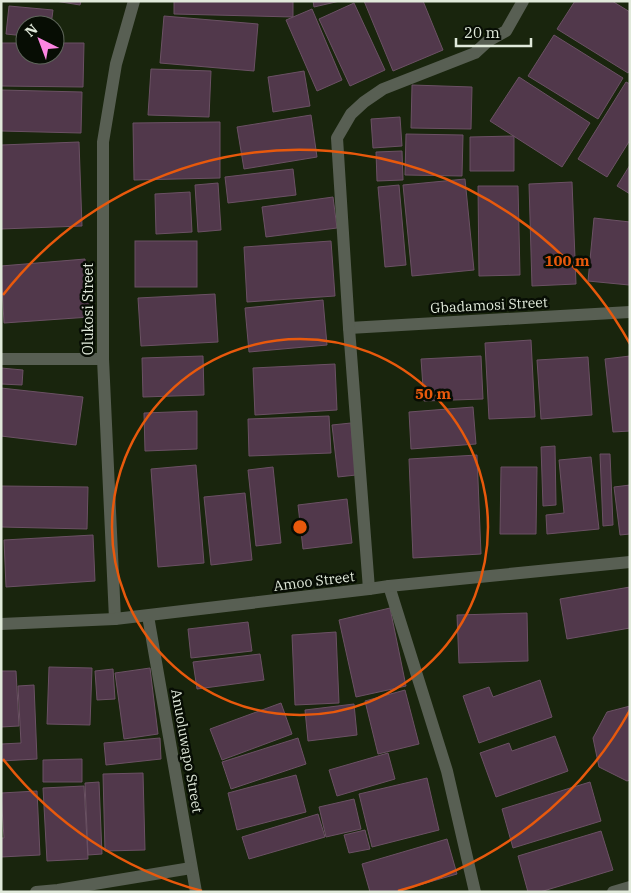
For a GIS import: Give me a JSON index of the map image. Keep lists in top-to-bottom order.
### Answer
{
  "streets": {
    "street": [
      "Gbadamosi Street",
      "Olukosi Street",
      "Amoo Street",
      "Anuoluwapo Street"
    ]
  },
  "crossings": [
    ["Olukosi Street", "Amoo Street"],
    ["Amoo Street", "Anuoluwapo Street"]
  ],
  "scale_bar": "20 m",
  "north": "top left",
  "rings": ["100 m", "50 m"]
}
